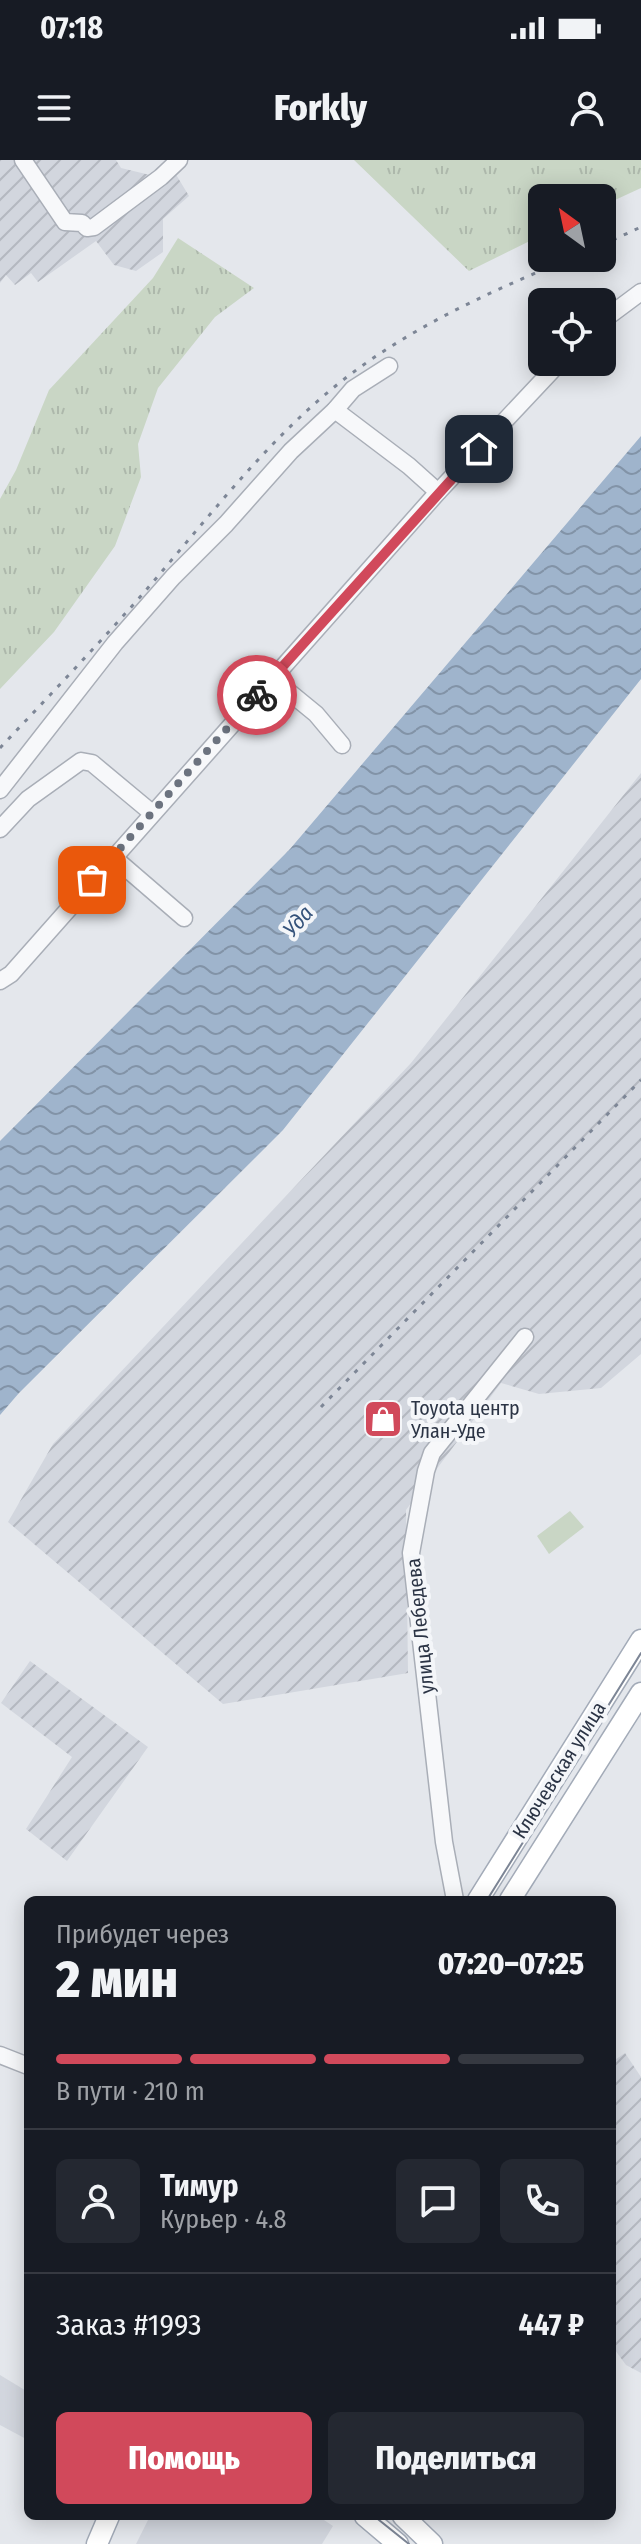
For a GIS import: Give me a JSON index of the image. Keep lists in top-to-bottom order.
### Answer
{
  "streets": {
    "main road": ["Ключевская улица"],
    "street": ["улица Лебедева"]
  },
  "water": ["Уда"],
  "places": {
    "shop": ["Toyota центр Улан-Уде"]
  },
  "north": "top left",
  "page": {
    "status": "07:18",
    "header": "Forkly",
    "heading": ["2 мин", "Прибудет через", "07:20–07:25"],
    "panel": [
      "Тимур",
      "Курьер · 4.8",
      "Заказ #1993",
      "447 ₽"
    ],
    "bar": "В пути · 210 m",
    "buttons": ["Помощь", "Поделиться"]
  }
}
